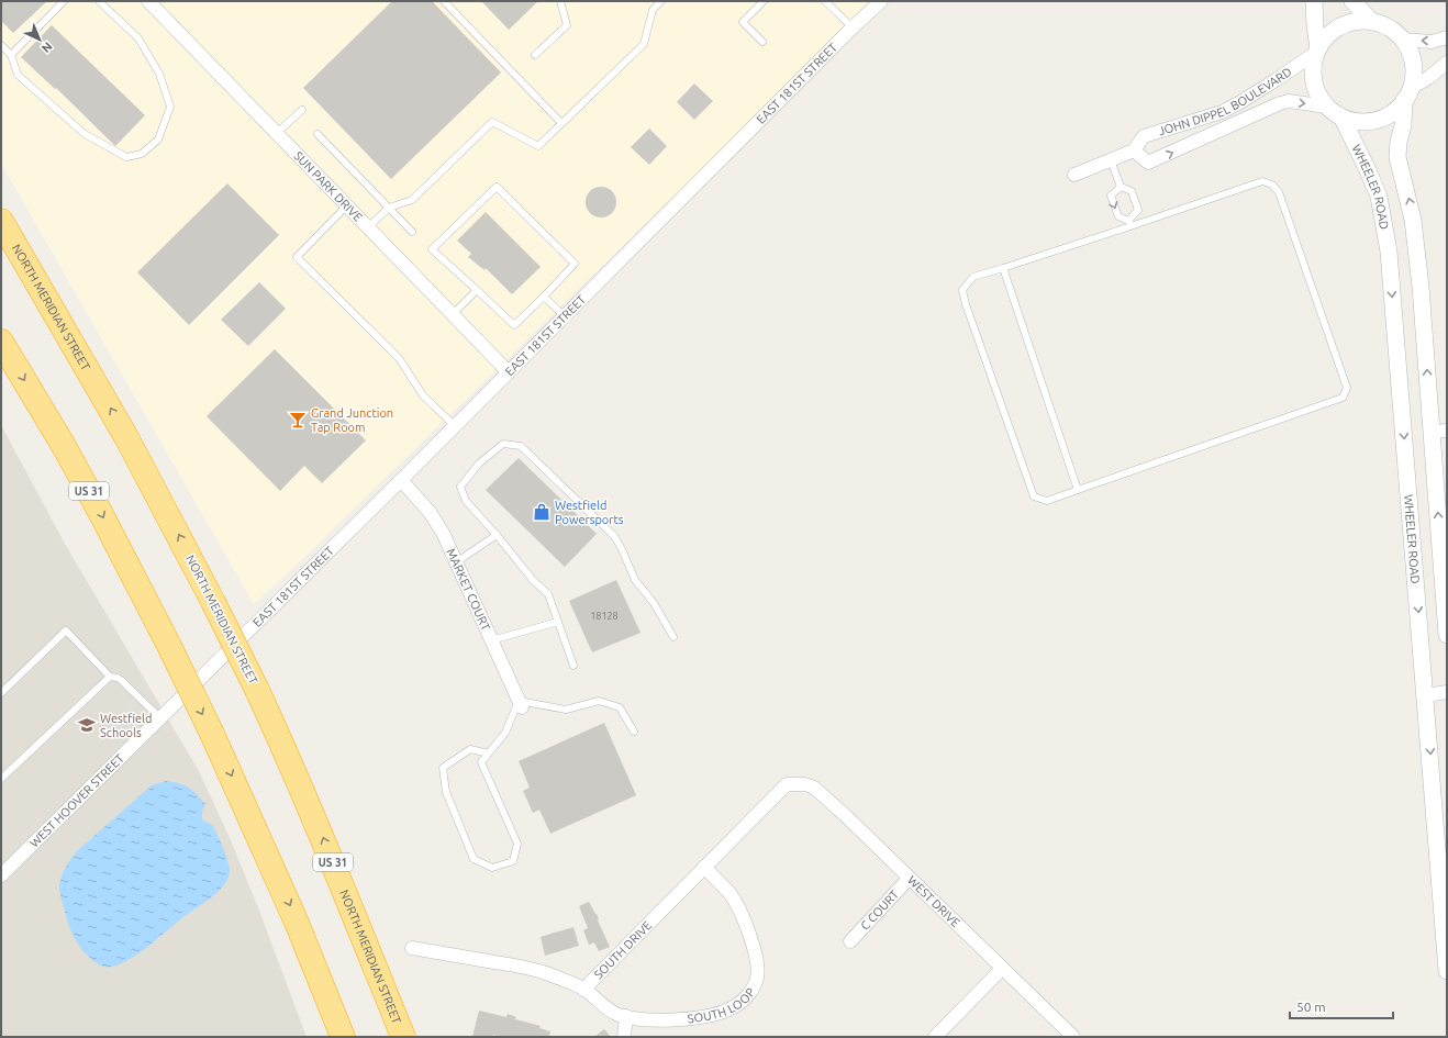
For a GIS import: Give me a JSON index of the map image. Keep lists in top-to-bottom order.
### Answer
{
  "streets": {
    "highway": ["NORTH MERIDIAN STREET", "US 31"],
    "street": [
      "EAST 181ST STREET",
      "JOHN DIPPEL BOULEVARD",
      "SUN PARK DRIVE",
      "WHEELER ROAD",
      "MARKET COURT",
      "WEST HOOVER STREET",
      "WEST DRIVE",
      "C COURT",
      "SOUTH DRIVE",
      "SOUTH LOOP"
    ]
  },
  "crossings": [
    ["EAST 181ST STREET", "SUN PARK DRIVE"],
    ["EAST 181ST STREET", "MARKET COURT"],
    ["EAST 181ST STREET", "WEST HOOVER STREET"],
    ["JOHN DIPPEL BOULEVARD", "WHEELER ROAD"],
    ["WEST DRIVE", "C COURT"],
    ["WEST DRIVE", "SOUTH DRIVE"],
    ["SOUTH DRIVE", "SOUTH LOOP"]
  ],
  "places": {
    "bar": ["Grand Junction Tap Room"],
    "shop": ["Westfield Powersports"],
    "school or university": ["Westfield Schools"]
  },
  "house_numbers": ["18128"],
  "scale_bar": "50 m",
  "north": "bottom right"
}
